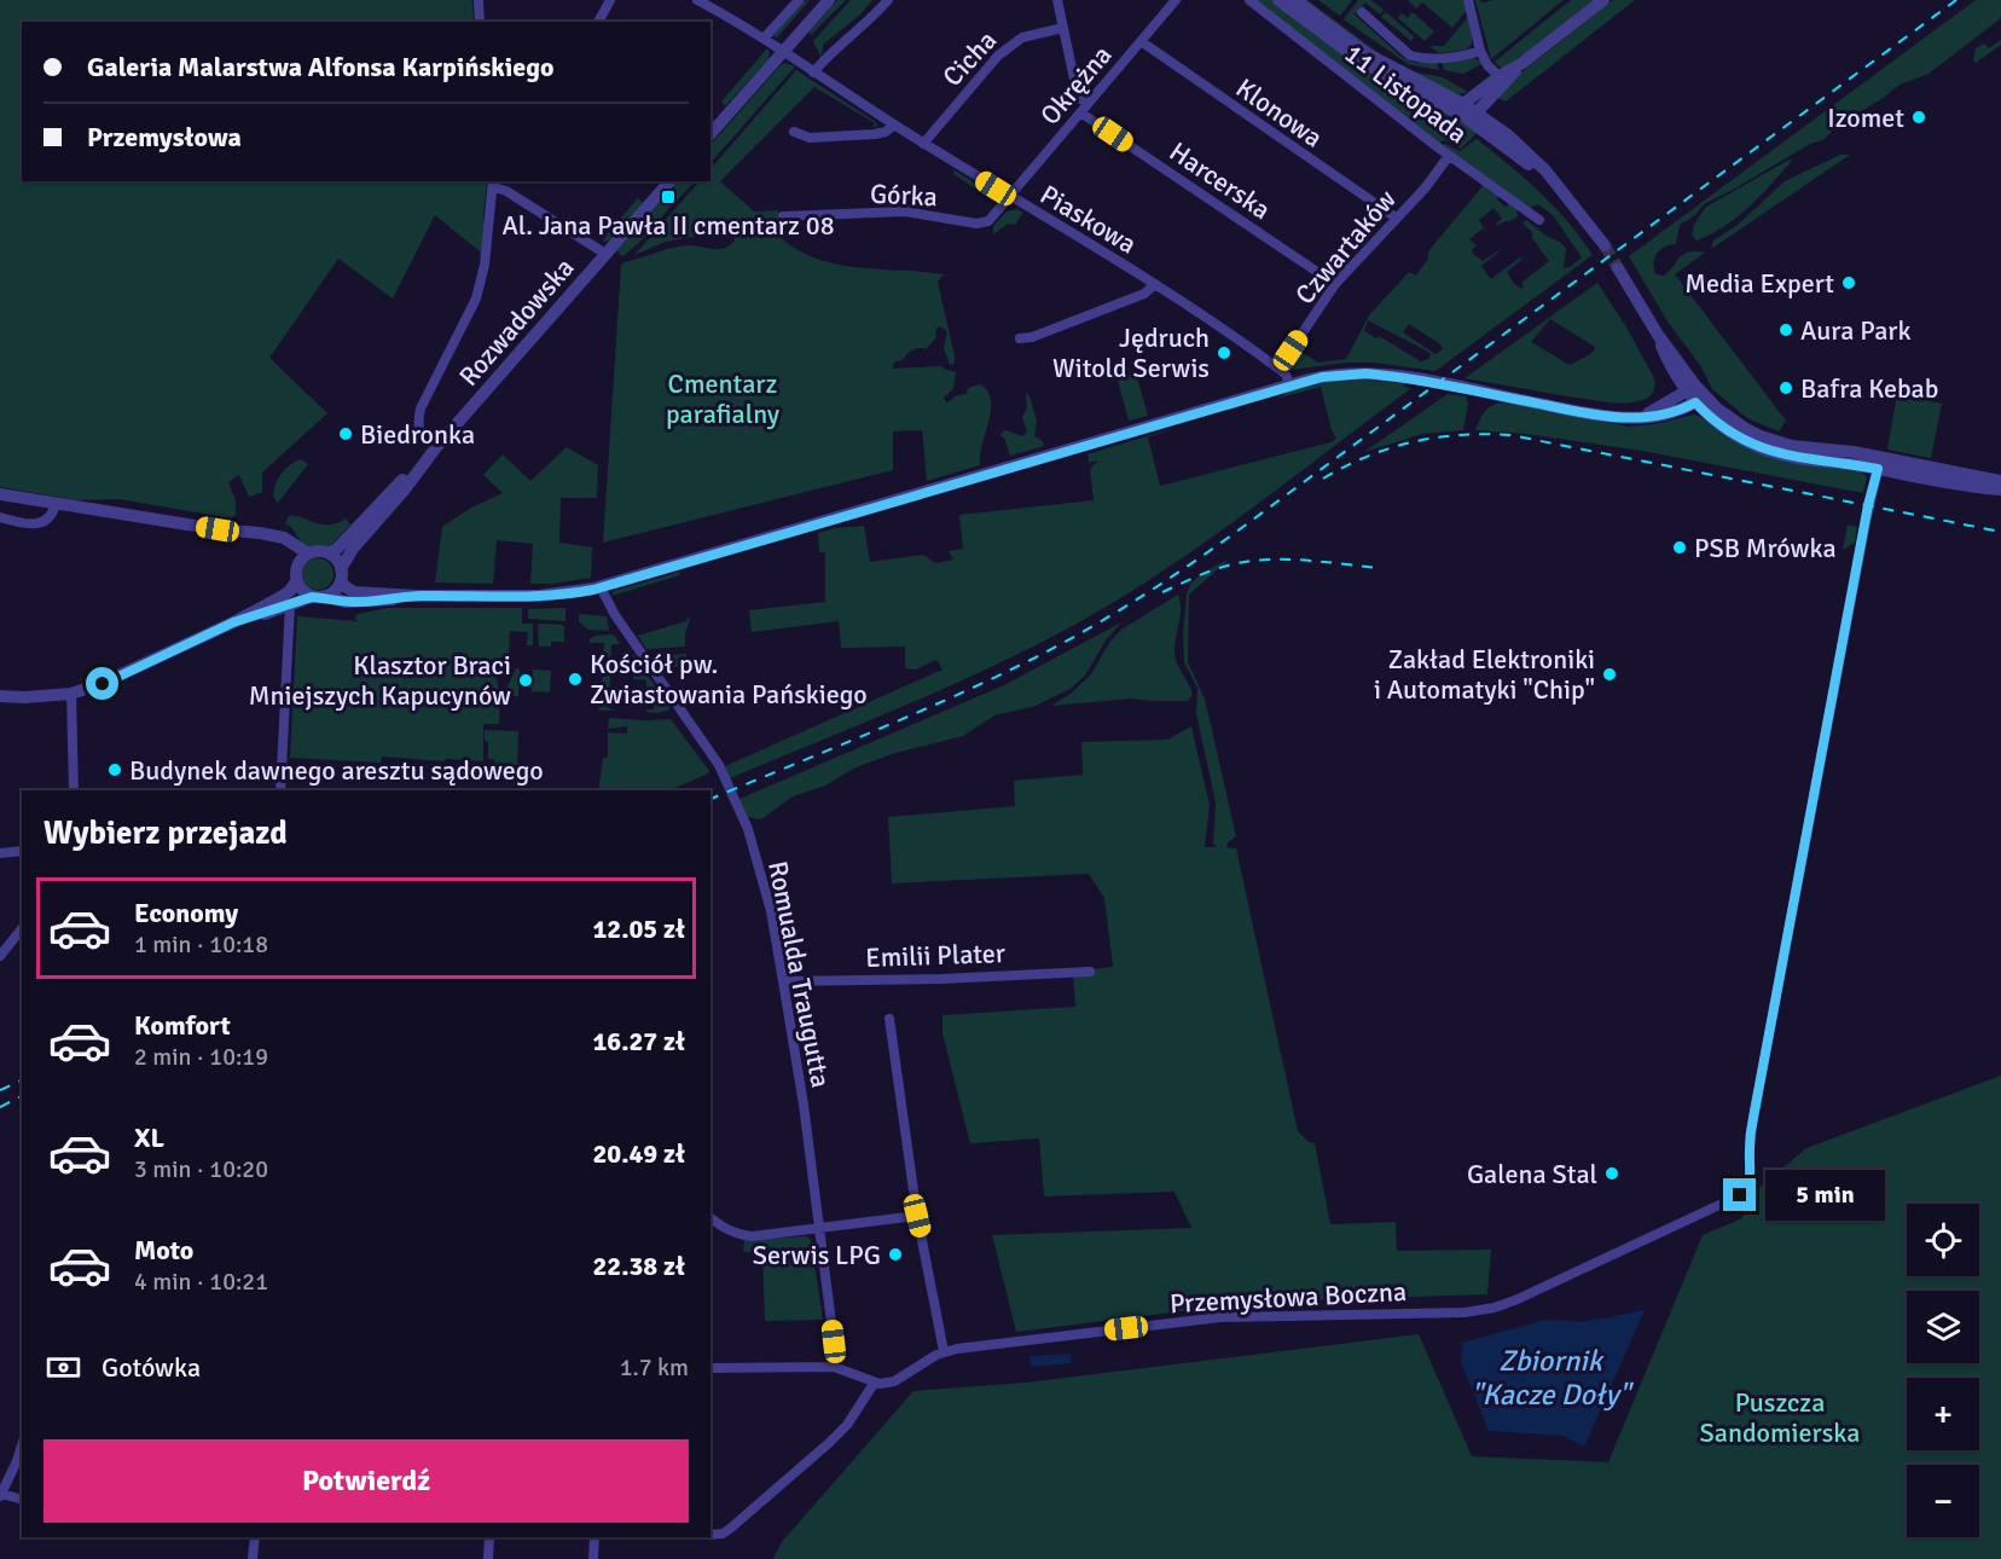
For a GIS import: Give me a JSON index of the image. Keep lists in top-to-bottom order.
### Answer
{
  "streets": {
    "street": [
      "Cicha",
      "Okrężna",
      "11 Listopada",
      "Klonowa",
      "Harcerska",
      "Górka",
      "Piaskowa",
      "Czwartaków",
      "Rozwadowska",
      "Emilii Plater",
      "Romualda Traugutta",
      "Przemysłowa Boczna"
    ]
  },
  "crossings": [
    ["Cicha", "Piaskowa"],
    ["Okrężna", "Klonowa"],
    ["Okrężna", "Harcerska"],
    ["Okrężna", "Górka"],
    ["Okrężna", "Piaskowa"],
    ["11 Listopada", "Czwartaków"],
    ["Klonowa", "Czwartaków"],
    ["Harcerska", "Czwartaków"],
    ["Górka", "Piaskowa"],
    ["Piaskowa", "Czwartaków"],
    ["Emilii Plater", "Romualda Traugutta"]
  ],
  "water": ["Zbiornik \"Kacze Doły\""],
  "parks": ["Cmentarz parafialny", "Puszcza Sandomierska"],
  "places": {
    "other": [
      "Izomet",
      "Media Expert",
      "Aura Park",
      "Jędruch Witold Serwis",
      "Bafra Kebab",
      "Biedronka",
      "PSB Mrówka",
      "Zakład Elektroniki i Automatyki \"Chip\"",
      "Kościół pw. Zwiastowania Pańskiego",
      "Klasztor Braci Mniejszych Kapucynów",
      "Budynek dawnego aresztu sądowego",
      "Galena Stal",
      "Serwis LPG"
    ],
    "transit": ["Al. Jana Pawła II cmentarz 08"]
  },
  "page": {
    "banner": ["Galeria Malarstwa Alfonsa Karpińskiego", "Przemysłowa"],
    "heading": "Wybierz przejazd",
    "list": [
      {
        "name": "Economy",
        "note": "1 min · 10:18",
        "value": "12.05 zł"
      },
      {
        "name": "Komfort",
        "note": "2 min · 10:19",
        "value": "16.27 zł"
      },
      {
        "name": "XL",
        "note": "3 min · 10:20",
        "value": "20.49 zł"
      },
      {
        "name": "Moto",
        "note": "4 min · 10:21",
        "value": "22.38 zł"
      }
    ],
    "bubble": "5 min",
    "map_buttons": ["+", "−"],
    "pay": ["Gotówka", "1.7 km"],
    "buttons": "Potwierdź"
  }
}
